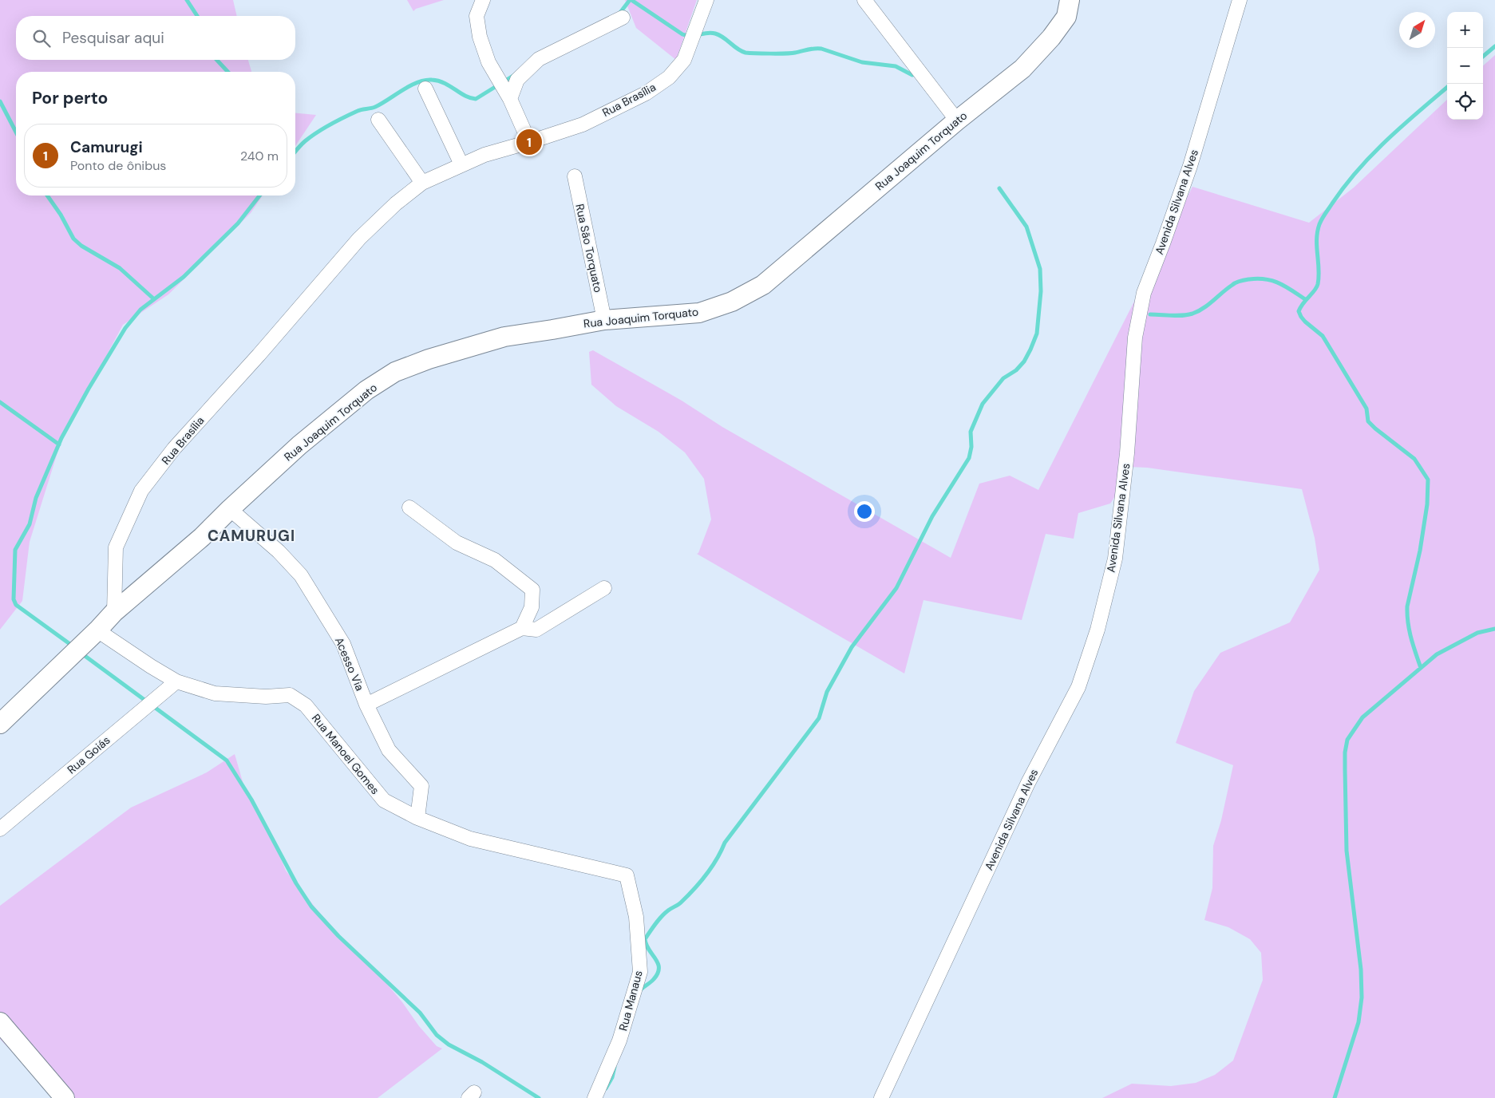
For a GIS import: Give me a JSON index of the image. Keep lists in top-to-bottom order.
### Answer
{
  "streets": {
    "street": [
      "Rua Brasília",
      "Rua Joaquim Torquato",
      "Avenida Silvana Alves",
      "Rua São Torquato",
      "Acesso Via",
      "Rua Manoel Gomes",
      "Rua Goiás",
      "Rua Manaus"
    ]
  },
  "crossings": [
    ["Rua Brasília", "Rua Joaquim Torquato"],
    ["Rua Joaquim Torquato", "Rua São Torquato"],
    ["Rua Joaquim Torquato", "Acesso Via"],
    ["Acesso Via", "Rua Manoel Gomes"],
    ["Rua Manoel Gomes", "Rua Goiás"],
    ["Rua Manoel Gomes", "Rua Manaus"]
  ],
  "districts": ["CAMURUGI"],
  "north": "top right",
  "page": {
    "map_buttons": ["+", "−"],
    "search": "Pesquisar aqui",
    "heading": "Por perto",
    "list": [
      {
        "mark": "1",
        "name": "Camurugi",
        "note": "Ponto de ônibus",
        "value": "240 m"
      }
    ],
    "pins": "1"
  }
}
